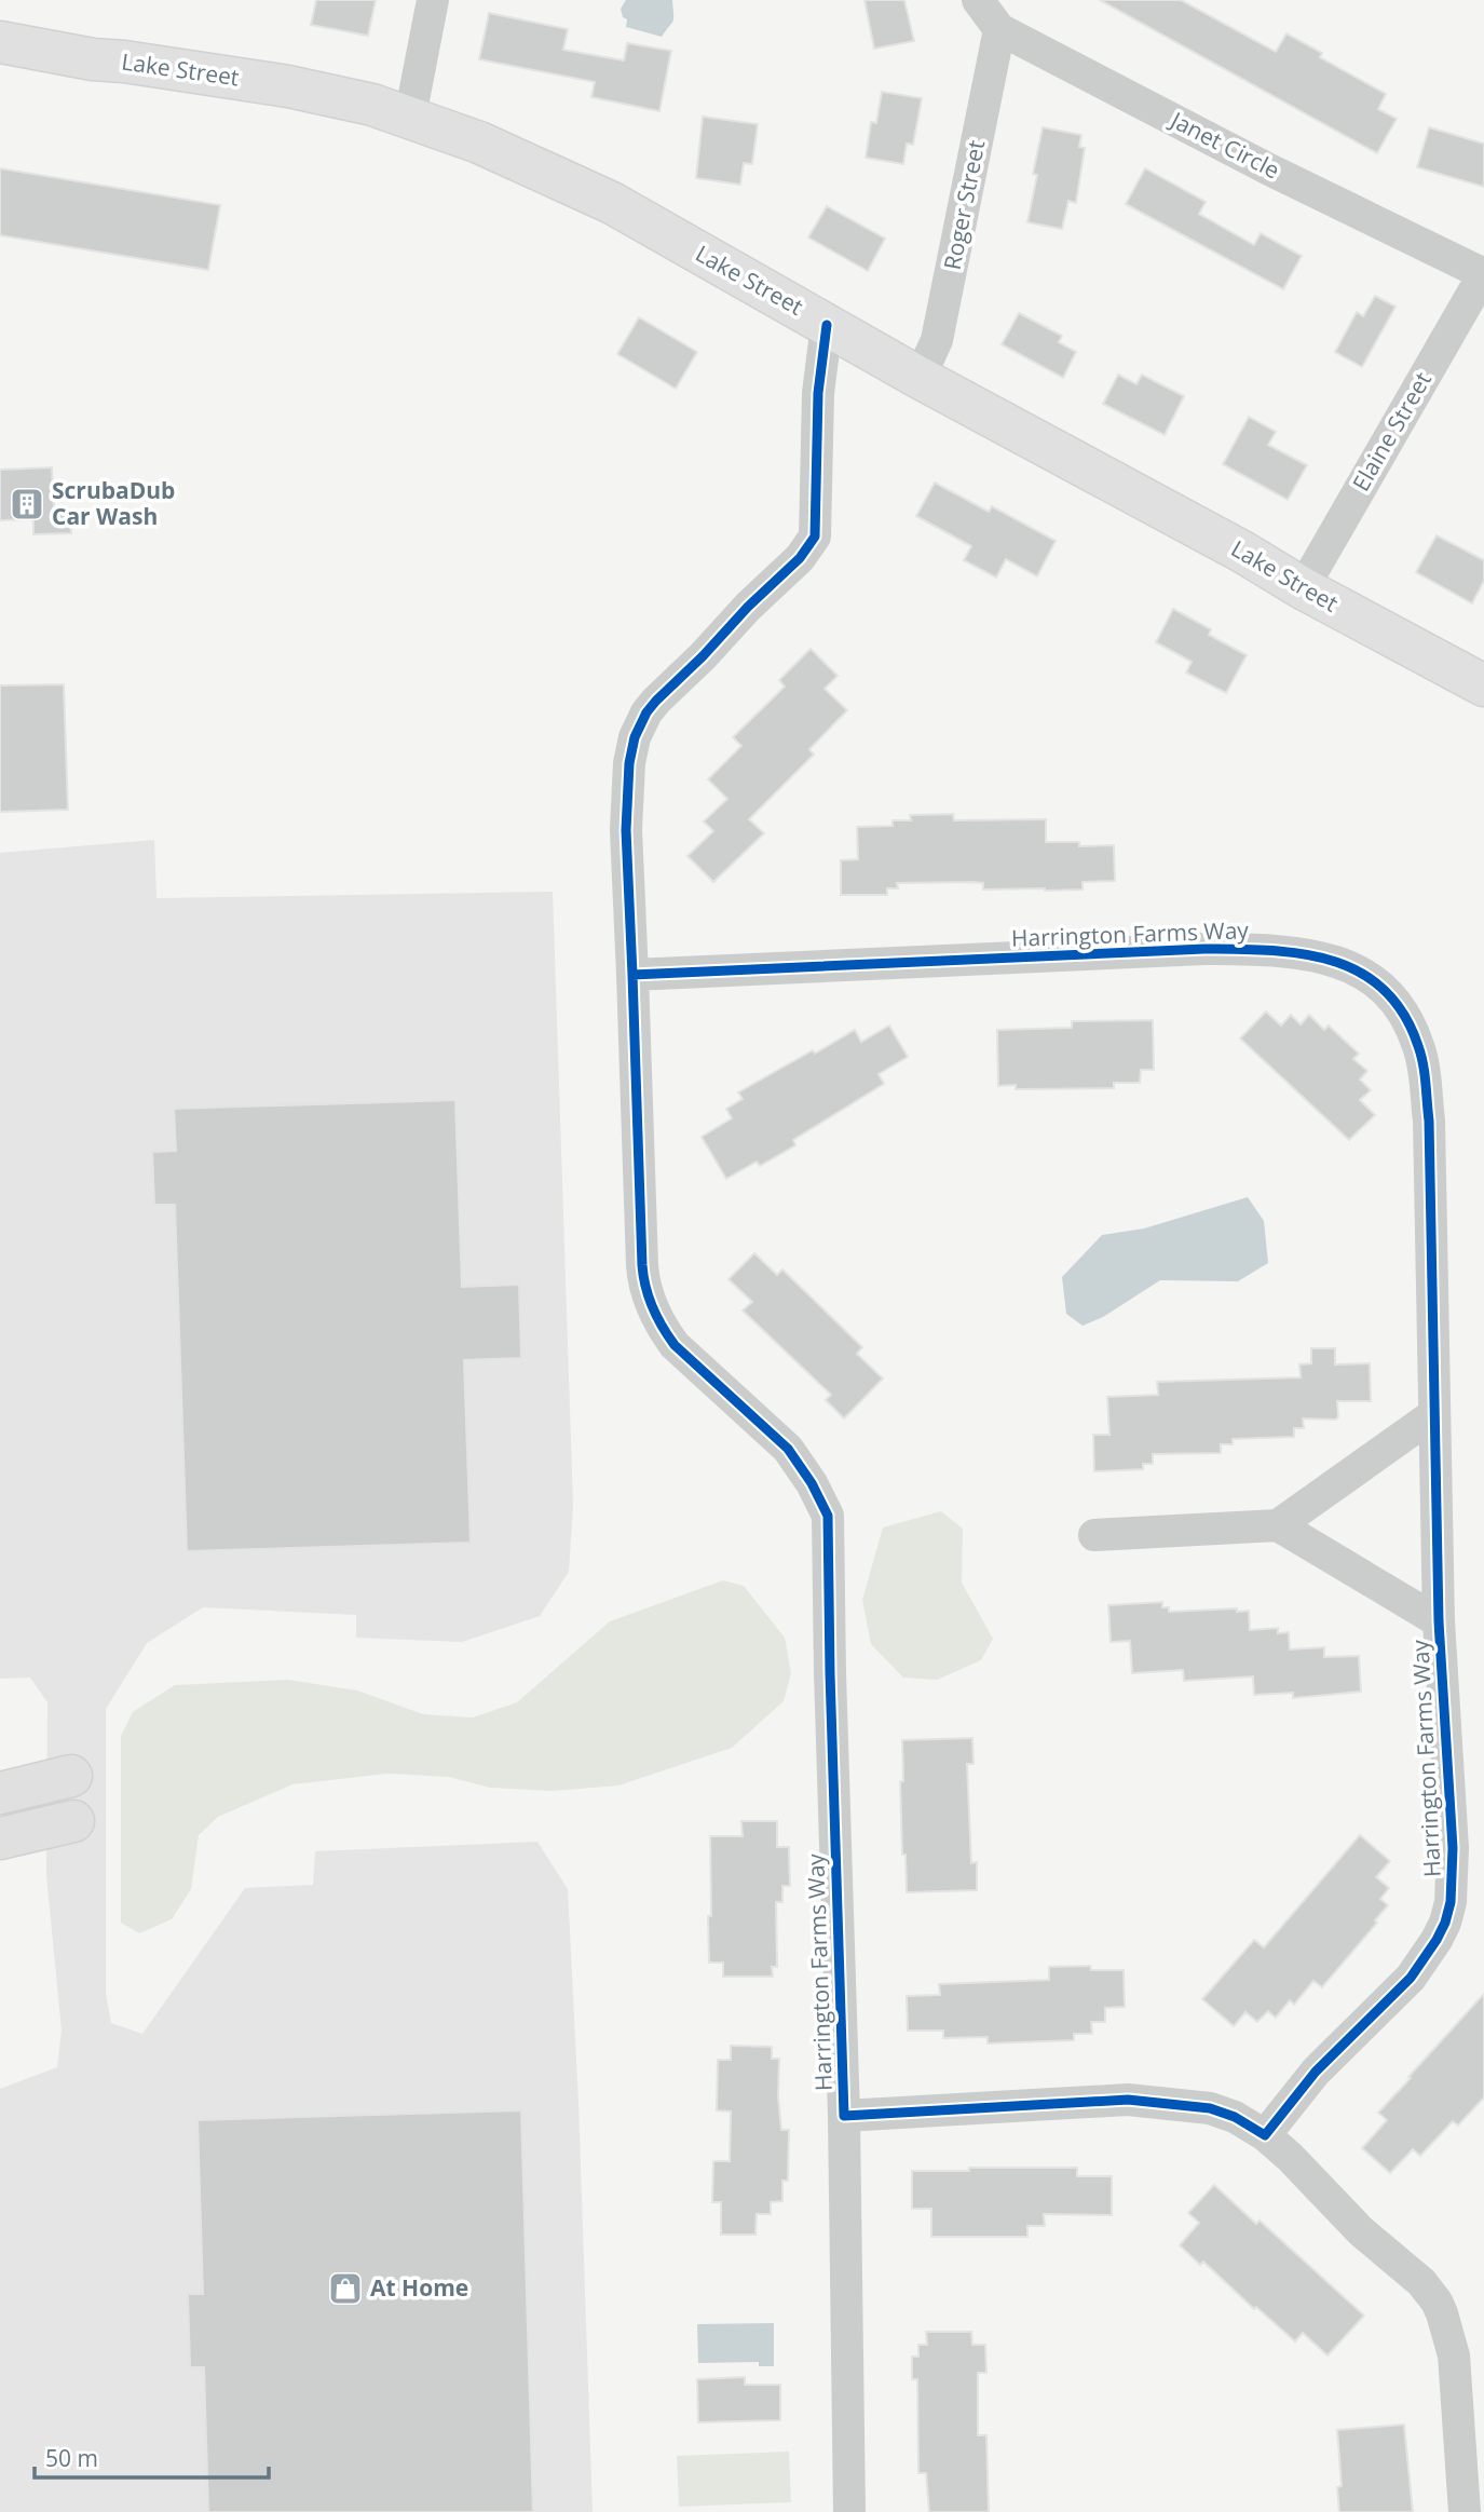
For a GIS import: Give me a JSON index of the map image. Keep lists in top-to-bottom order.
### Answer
{
  "streets": {
    "main road": ["Lake Street"],
    "street": [
      "Janet Circle",
      "Roger Street",
      "Elaine Street",
      "Harrington Farms Way"
    ]
  },
  "crossings": [
    ["Lake Street", "Roger Street"],
    ["Lake Street", "Elaine Street"],
    ["Lake Street", "Harrington Farms Way"],
    ["Janet Circle", "Roger Street"],
    ["Janet Circle", "Elaine Street"]
  ],
  "places": {
    "building": ["ScrubaDub Car Wash"],
    "shop": ["At Home"]
  },
  "scale_bar": "50 m"
}
